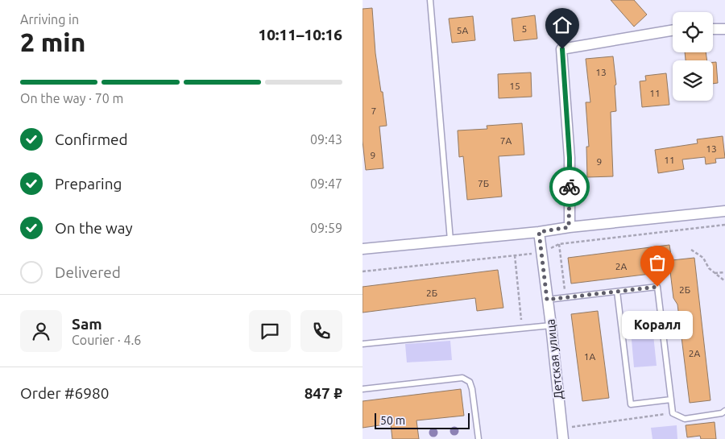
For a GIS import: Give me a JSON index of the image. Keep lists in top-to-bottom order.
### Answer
{
  "streets": {
    "street": ["Детская улица"]
  },
  "places": ["Коралл"],
  "house_numbers": [
    "5",
    "5А",
    "13",
    "15",
    "11",
    "7",
    "7А",
    "13",
    "9",
    "11",
    "9",
    "7Б",
    "2А",
    "2Б",
    "2Б",
    "2А",
    "1А"
  ],
  "scale_bar": "50 m",
  "page": {
    "heading": ["2 min", "Arriving in", "10:11–10:16"],
    "panel": [
      "Sam",
      "Courier · 4.6",
      "Order #6980",
      "847 ₽"
    ],
    "bar": "On the way · 70 m",
    "list": [
      ["Confirmed", "09:43"],
      ["Preparing", "09:47"],
      ["On the way", "09:59"],
      "Delivered"
    ],
    "bubble": "Коралл",
    "scale": "50 m"
  }
}
